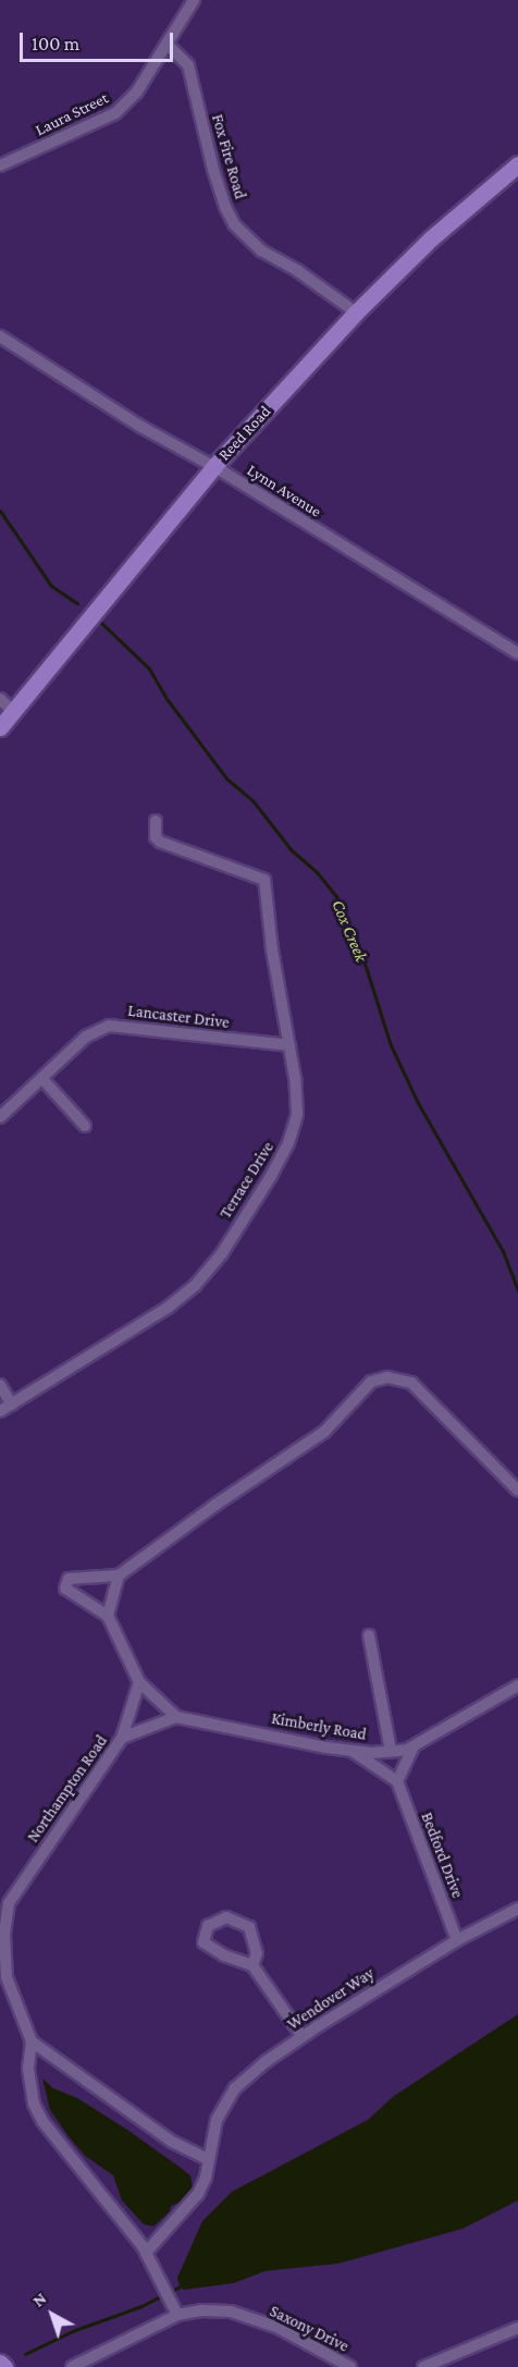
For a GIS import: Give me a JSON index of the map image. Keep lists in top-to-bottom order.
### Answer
{
  "streets": {
    "street": [
      "Laura Street",
      "Fox Fire Road",
      "Reed Road",
      "Lynn Avenue",
      "Lancaster Drive",
      "Terrace Drive",
      "Kimberly Road",
      "Northampton Road",
      "Bedford Drive",
      "Wendover Way",
      "Saxony Drive"
    ]
  },
  "crossings": [
    ["Laura Street", "Fox Fire Road"],
    ["Fox Fire Road", "Reed Road"],
    ["Reed Road", "Lynn Avenue"],
    ["Lancaster Drive", "Terrace Drive"],
    ["Northampton Road", "Saxony Drive"],
    ["Bedford Drive", "Wendover Way"]
  ],
  "water": ["Cox Creek"],
  "scale_bar": "100 m",
  "north": "top left"
}
